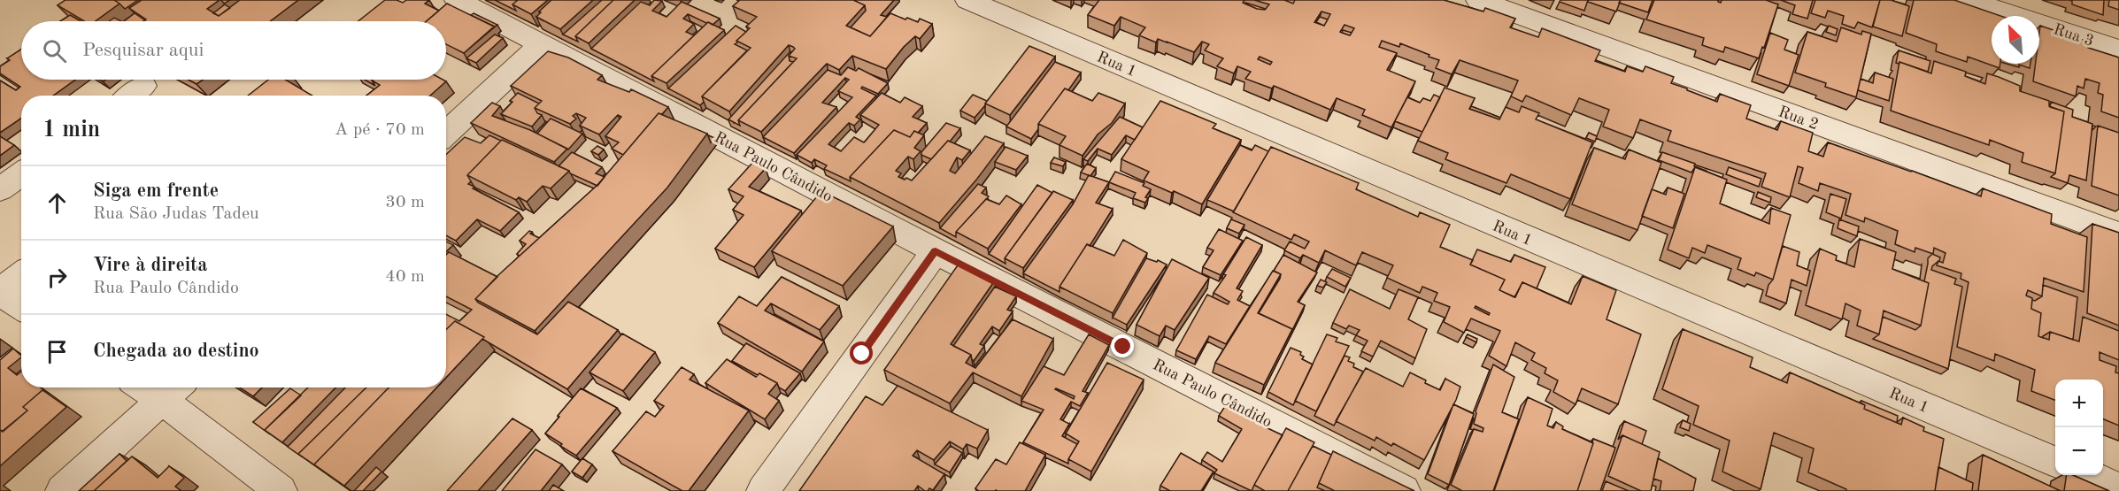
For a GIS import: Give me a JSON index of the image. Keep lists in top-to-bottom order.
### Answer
{
  "streets": {
    "street": [
      "Rua 3",
      "Rua 1",
      "Rua 2",
      "Rua Paulo Cândido"
    ]
  },
  "north": "top left",
  "page": {
    "search": "Pesquisar aqui",
    "heading": ["1 min", "A pé · 70 m"],
    "list": [
      ["Siga em frente", "Rua São Judas Tadeu", "30 m"],
      ["Vire à direita", "Rua Paulo Cândido", "40 m"],
      "Chegada ao destino"
    ],
    "map_buttons": ["+", "−"]
  }
}
